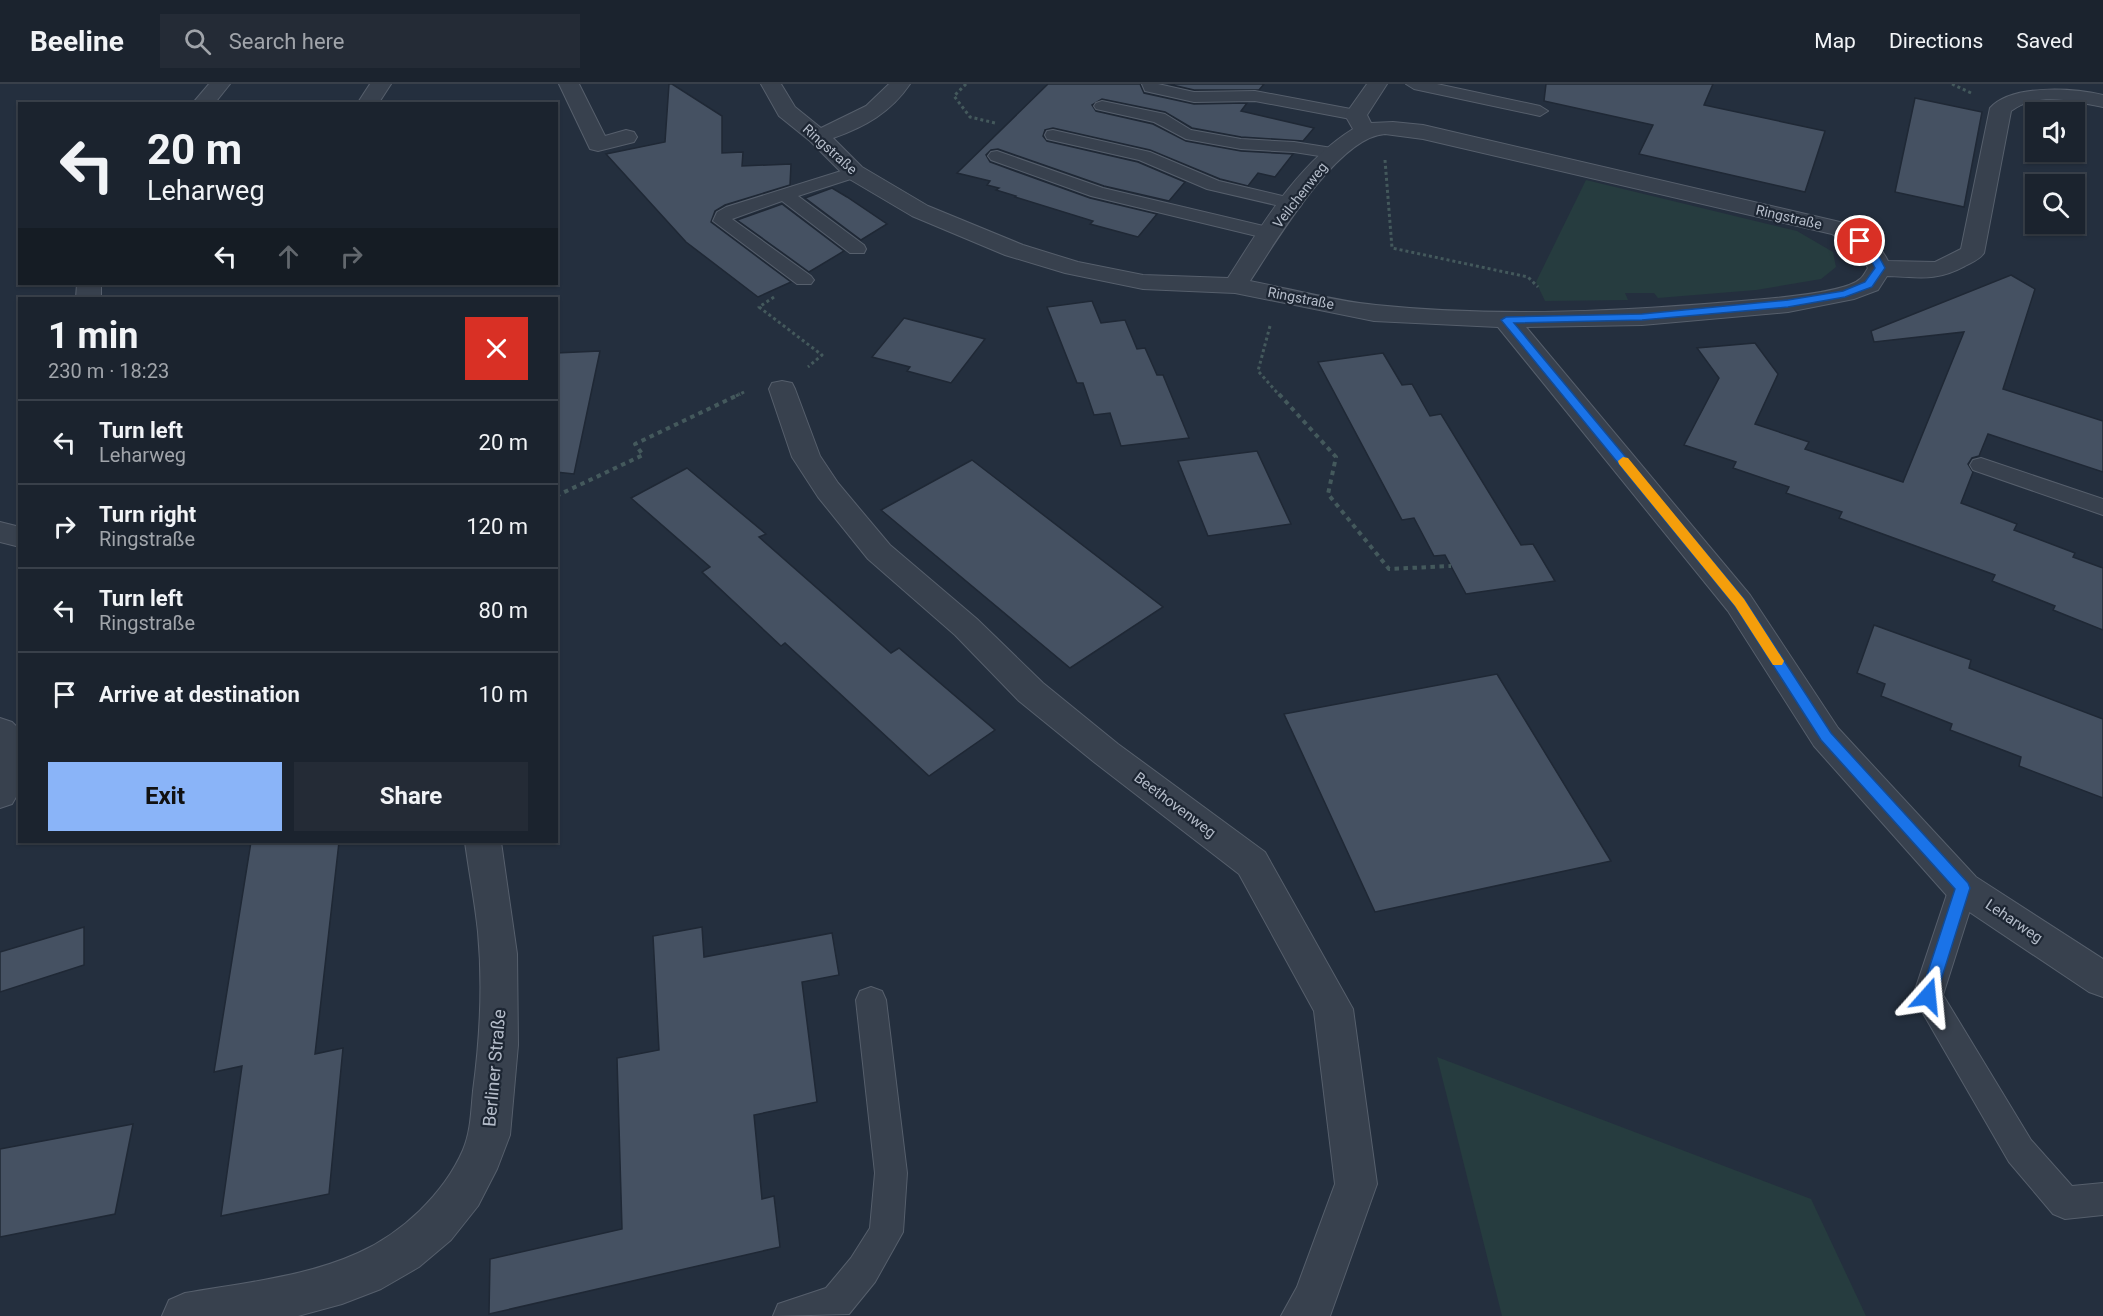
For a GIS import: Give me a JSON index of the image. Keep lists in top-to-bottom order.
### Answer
{
  "streets": {
    "street": [
      "Ringstraße",
      "Veilchenweg",
      "Beethovenweg",
      "Leharweg",
      "Berliner Straße"
    ]
  },
  "crossings": [
    ["Ringstraße", "Veilchenweg"],
    ["Ringstraße", "Leharweg"]
  ],
  "page": {
    "header": "Beeline",
    "search": "Search here",
    "nav": ["Map", "Directions", "Saved"],
    "turn": ["20 m", "Leharweg"],
    "heading": ["1 min", "230 m · 18:23"],
    "list": [
      {
        "name": "Turn left",
        "note": "Leharweg",
        "value": "20 m"
      },
      {
        "name": "Turn right",
        "note": "Ringstraße",
        "value": "120 m"
      },
      {
        "name": "Turn left",
        "note": "Ringstraße",
        "value": "80 m"
      },
      {
        "name": "Arrive at destination",
        "value": "10 m"
      }
    ],
    "buttons": ["Exit", "Share"]
  }
}
